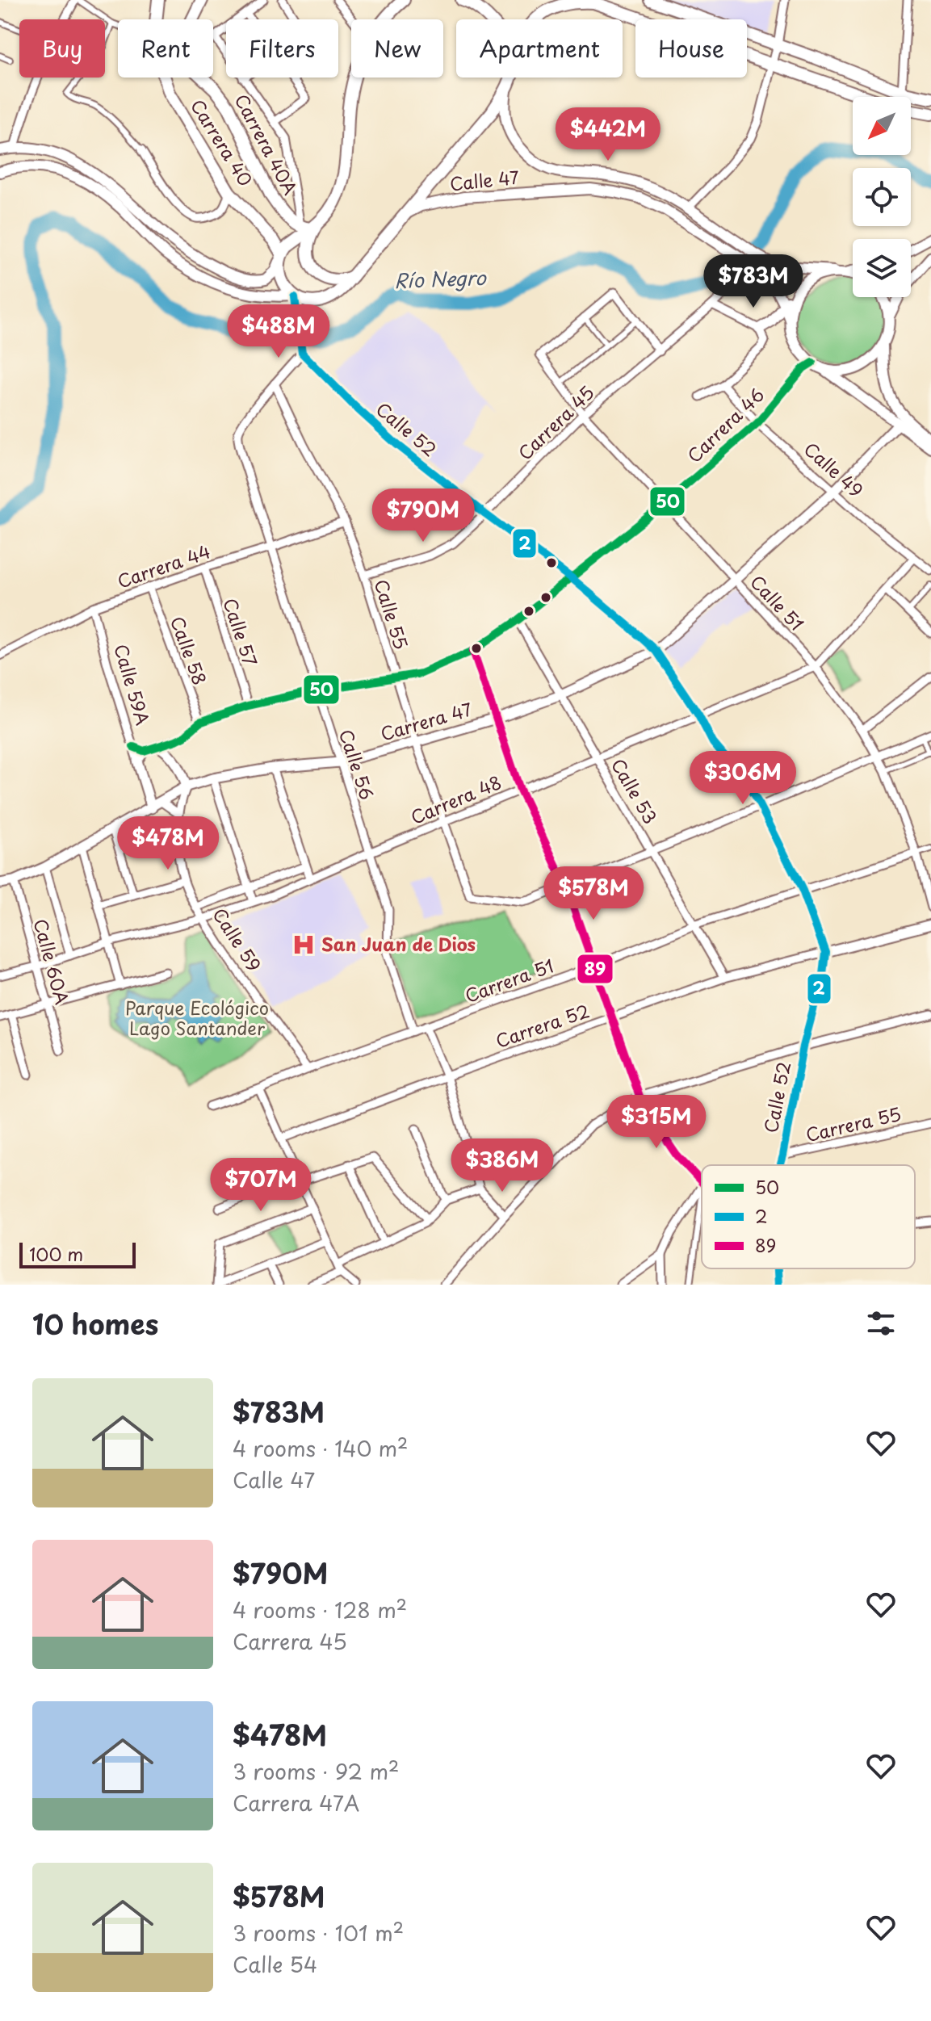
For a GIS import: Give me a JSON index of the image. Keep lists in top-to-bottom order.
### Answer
{
  "streets": {
    "main road": ["Carrera 40", "Carrera 40A", "Calle 47"],
    "street": [
      "Carrera 45",
      "Carrera 46",
      "Calle 52",
      "Calle 49",
      "Carrera 44",
      "Calle 51",
      "Calle 55",
      "Calle 57",
      "Calle 58",
      "Calle 59A",
      "Carrera 47",
      "Calle 56",
      "Calle 53",
      "Carrera 48",
      "Calle 59",
      "Calle 60A",
      "Carrera 51",
      "Carrera 52",
      "Carrera 55"
    ]
  },
  "crossings": [
    ["Calle 47", "Carrera 45"],
    ["Calle 47", "Carrera 46"],
    ["Carrera 45", "Calle 52"],
    ["Carrera 45", "Calle 51"],
    ["Carrera 45", "Calle 55"],
    ["Carrera 46", "Calle 52"],
    ["Carrera 46", "Calle 49"],
    ["Carrera 46", "Calle 51"],
    ["Carrera 46", "Calle 55"],
    ["Carrera 46", "Calle 57"],
    ["Carrera 46", "Calle 58"],
    ["Carrera 46", "Calle 56"],
    ["Carrera 46", "Calle 53"],
    ["Calle 52", "Carrera 47"],
    ["Calle 52", "Carrera 48"],
    ["Calle 52", "Carrera 51"],
    ["Calle 52", "Carrera 52"],
    ["Calle 52", "Carrera 55"],
    ["Calle 49", "Carrera 47"],
    ["Calle 49", "Carrera 48"],
    ["Carrera 44", "Calle 55"],
    ["Carrera 44", "Calle 57"],
    ["Carrera 44", "Calle 58"],
    ["Carrera 44", "Calle 59A"],
    ["Carrera 44", "Calle 56"],
    ["Calle 51", "Carrera 47"],
    ["Calle 51", "Carrera 48"],
    ["Calle 51", "Carrera 51"],
    ["Calle 55", "Carrera 47"],
    ["Calle 55", "Calle 56"],
    ["Calle 55", "Carrera 48"],
    ["Calle 59A", "Carrera 47"],
    ["Carrera 47", "Calle 56"],
    ["Carrera 47", "Calle 53"],
    ["Carrera 47", "Calle 59"],
    ["Carrera 47", "Calle 60A"],
    ["Calle 56", "Carrera 48"],
    ["Calle 56", "Carrera 51"],
    ["Calle 53", "Carrera 48"],
    ["Calle 53", "Carrera 51"],
    ["Calle 53", "Carrera 52"],
    ["Carrera 48", "Calle 59"],
    ["Carrera 48", "Calle 60A"],
    ["Calle 59", "Carrera 51"]
  ],
  "water": ["Río Negro"],
  "parks": ["Parque Ecológico Lago Santander"],
  "places": {
    "hospital": ["San Juan de Dios"]
  },
  "lines": ["transit line 2", "transit line 50", "transit line 89"],
  "legend": ["50", "2", "89"],
  "scale_bar": "100 m",
  "north": "bottom left",
  "page": {
    "chip": [
      "Buy",
      "Rent",
      "Filters",
      "New",
      "Apartment",
      "House"
    ],
    "price": [
      "$442M",
      "$783M",
      "$488M",
      "$790M",
      "$306M",
      "$478M",
      "$578M",
      "$315M",
      "$386M",
      "$707M"
    ],
    "scale": "100 m",
    "heading": "10 homes",
    "list": [
      {
        "name": "$783M",
        "note": "4 rooms · 140 m² · Calle 47"
      },
      {
        "name": "$790M",
        "note": "4 rooms · 128 m² · Carrera 45"
      },
      {
        "name": "$478M",
        "note": "3 rooms · 92 m² · Carrera 47A"
      },
      {
        "name": "$578M",
        "note": "3 rooms · 101 m² · Calle 54"
      }
    ]
  }
}
